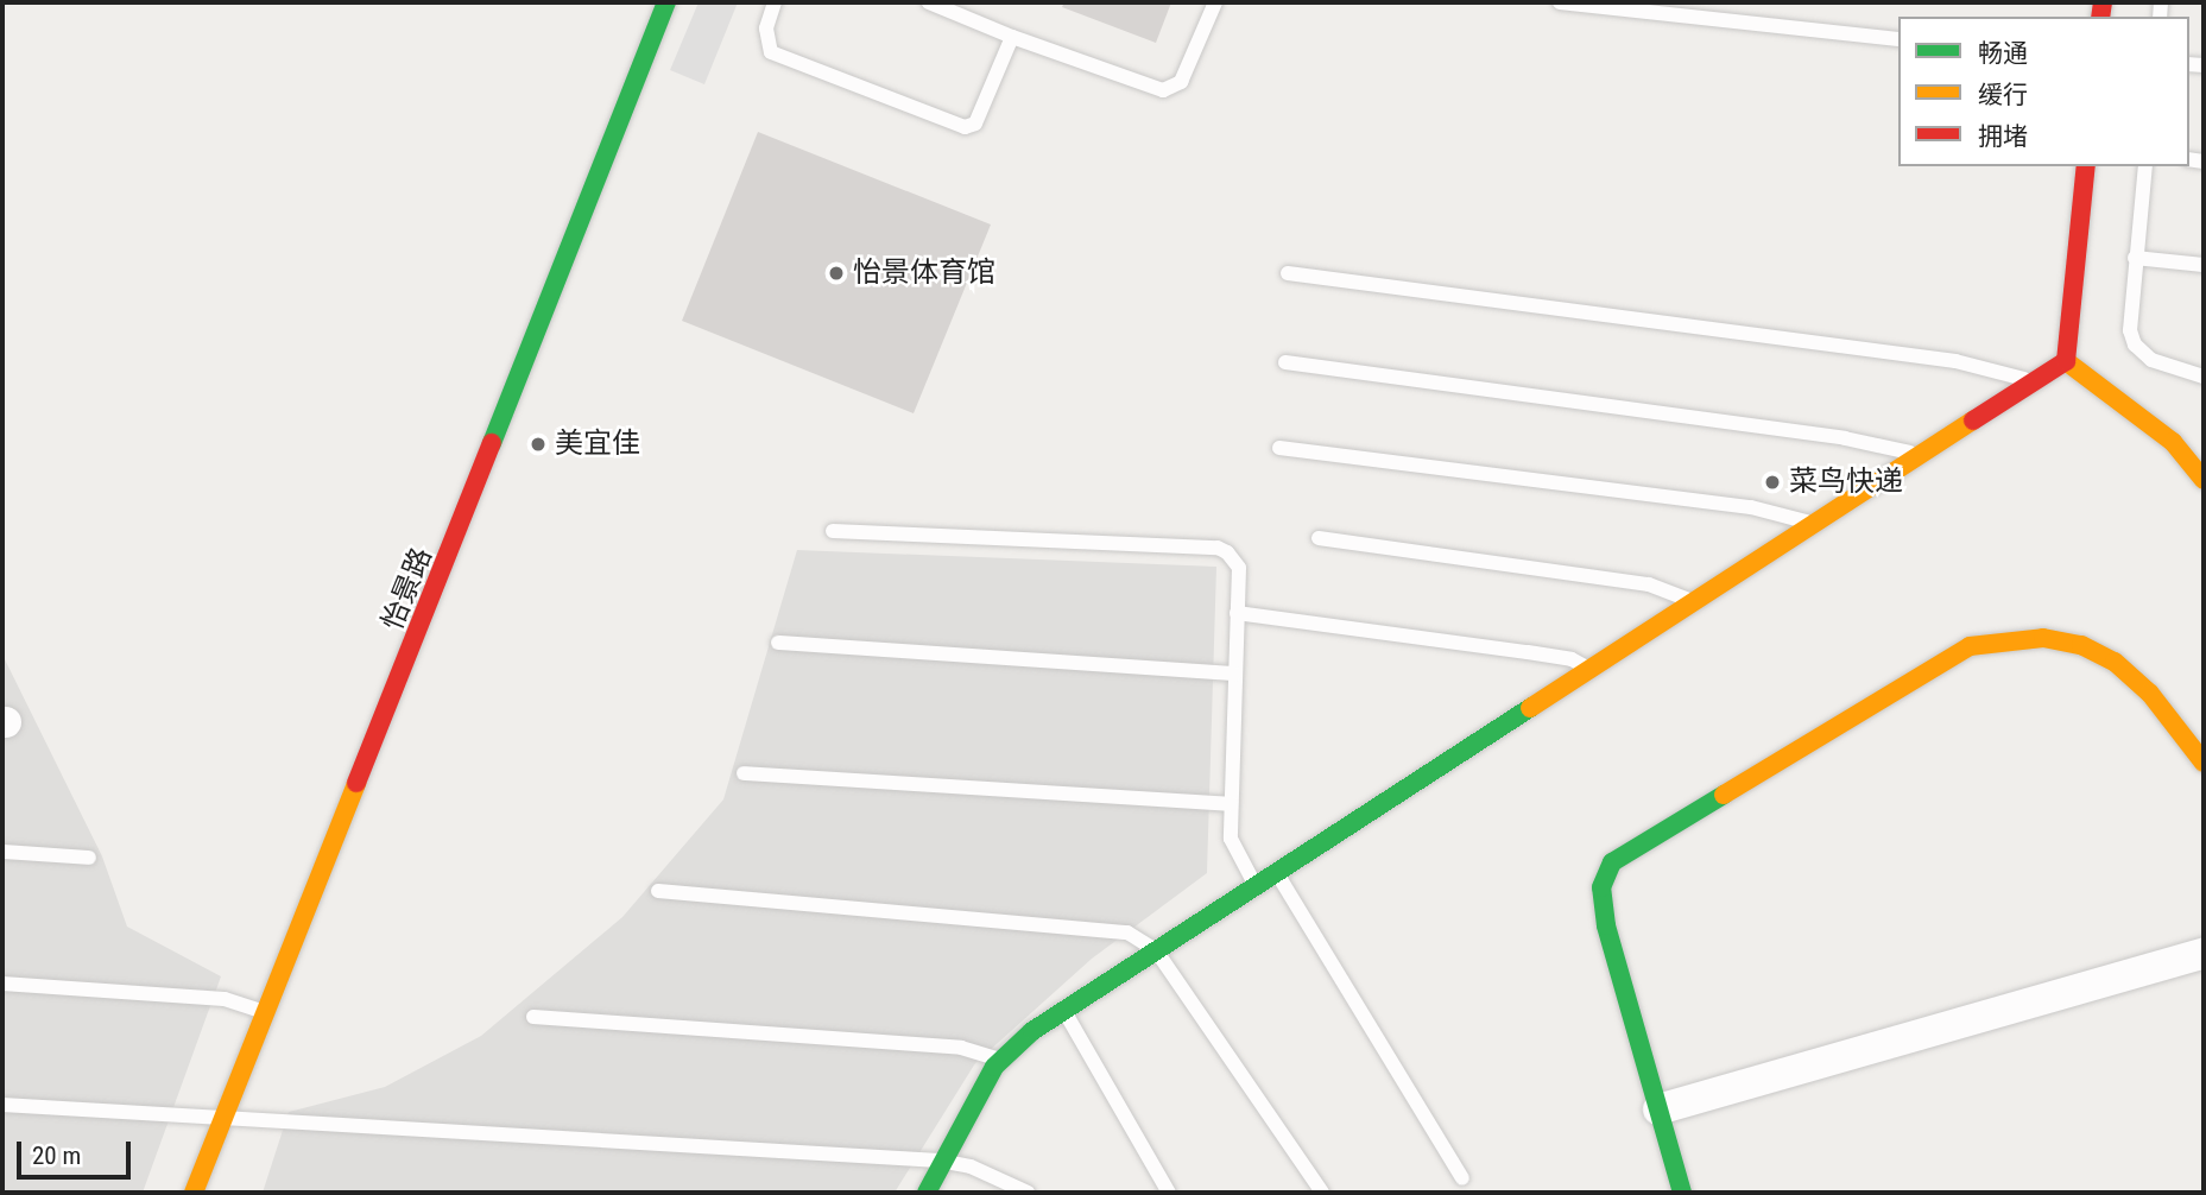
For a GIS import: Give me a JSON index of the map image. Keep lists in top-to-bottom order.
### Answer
{
  "streets": {
    "street": ["怡景路"]
  },
  "places": ["怡景体育馆", "美宜佳", "菜鸟快递"],
  "legend": ["畅通", "缓行", "拥堵"],
  "scale_bar": "20 m"
}
